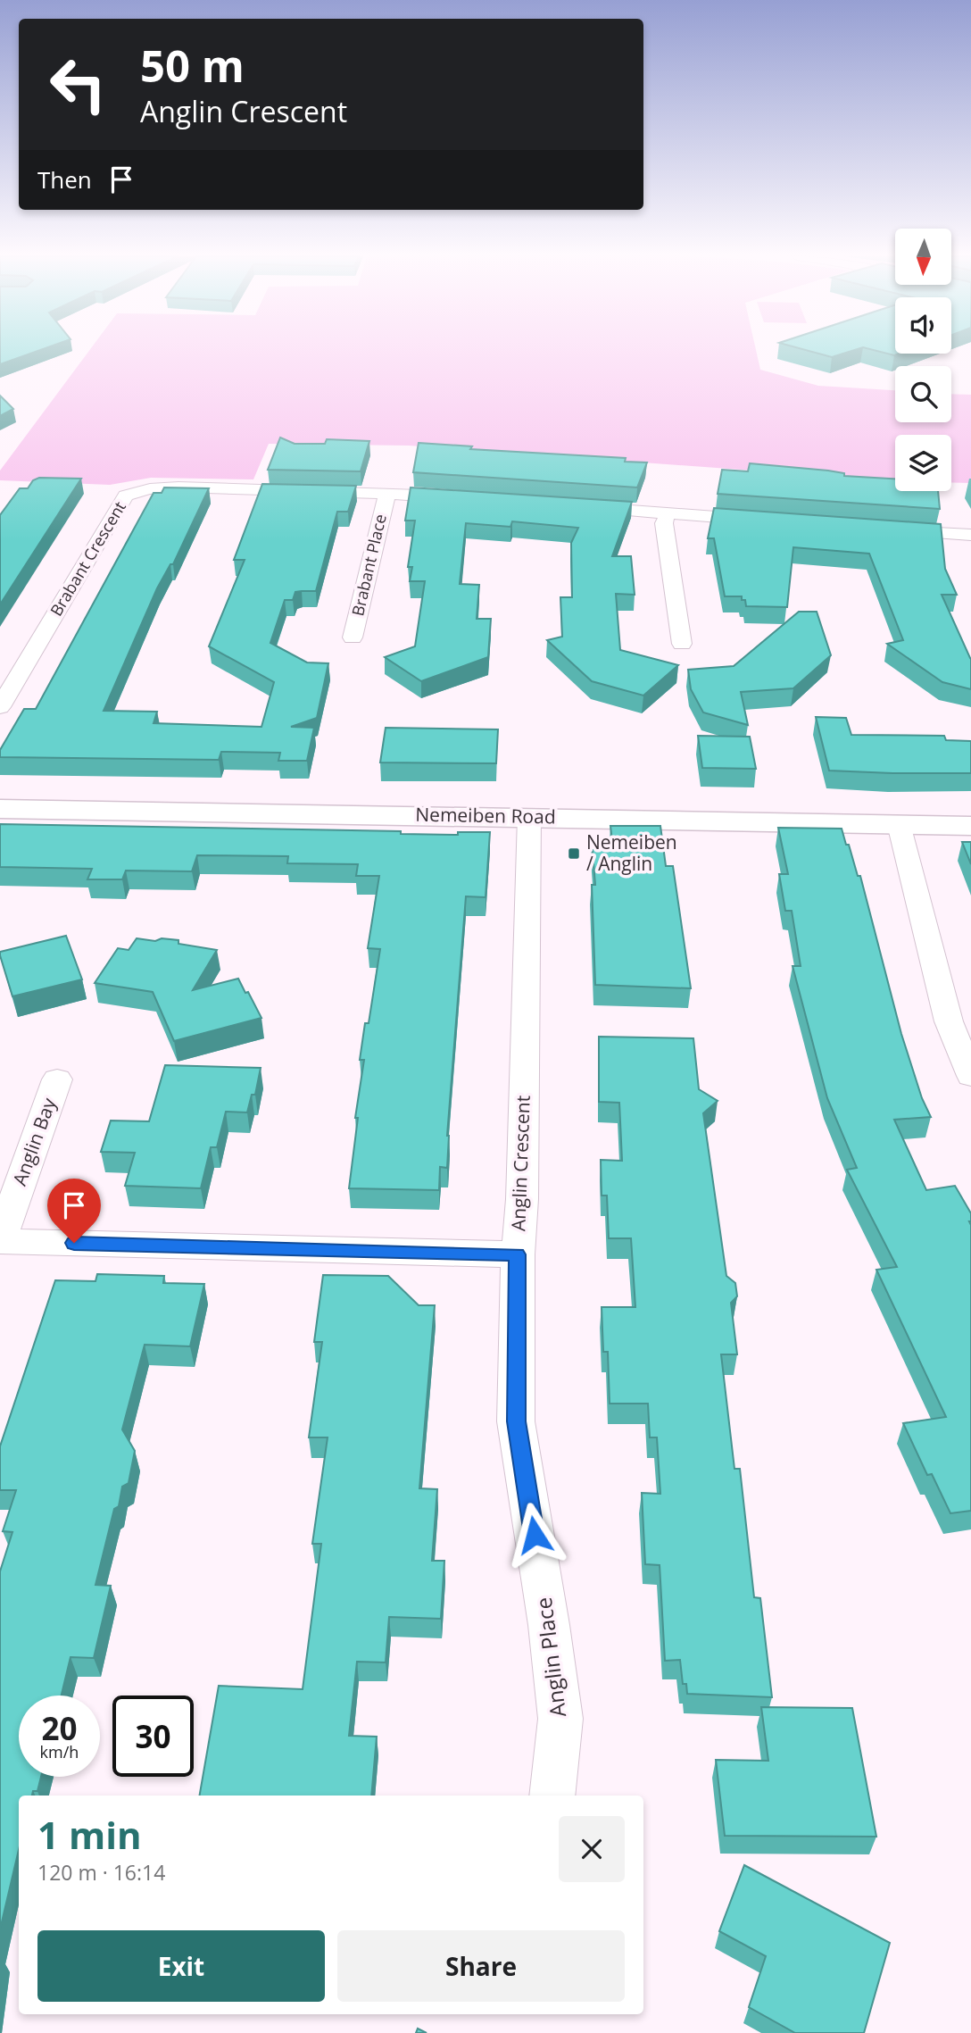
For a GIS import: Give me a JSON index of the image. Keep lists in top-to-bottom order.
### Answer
{
  "streets": {
    "street": [
      "Brabant Crescent",
      "Brabant Place",
      "Nemeiben Road",
      "Anglin Bay",
      "Anglin Crescent",
      "Anglin Place"
    ]
  },
  "crossings": [
    ["Brabant Crescent", "Brabant Place"],
    ["Nemeiben Road", "Anglin Crescent"],
    ["Anglin Bay", "Anglin Crescent"],
    ["Anglin Crescent", "Anglin Place"]
  ],
  "places": {
    "transit": ["Nemeiben / Anglin"]
  },
  "north": "bottom",
  "page": {
    "turn": ["50 m", "Anglin Crescent"],
    "then": "Then",
    "speed": "20 km/h",
    "limit": "30",
    "heading": ["1 min", "120 m · 16:14"],
    "buttons": ["Exit", "Share"]
  }
}
